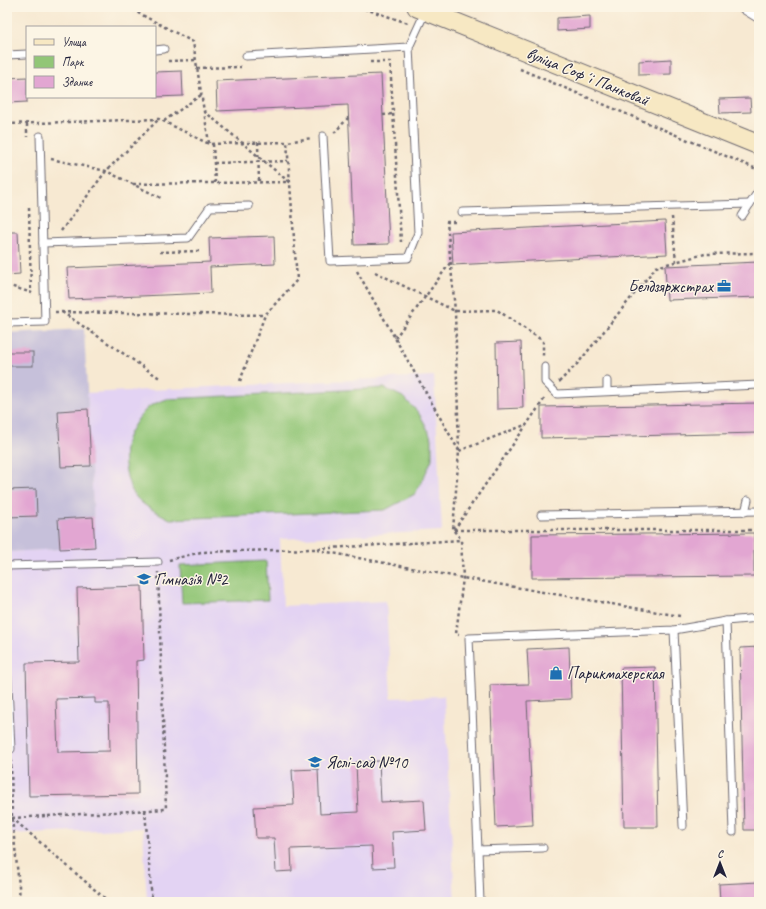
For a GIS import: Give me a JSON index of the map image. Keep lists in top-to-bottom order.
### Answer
{
  "streets": {
    "main road": ["вуліца Софʼі Панковай"]
  },
  "places": {
    "office": ["Белдзяржстрах"],
    "school or university": ["Гімназія №2", "Яслі-сад №10"],
    "shop": ["Парикмахерская"]
  },
  "legend": ["Улица", "Парк", "Здание"],
  "north": "top"
}
